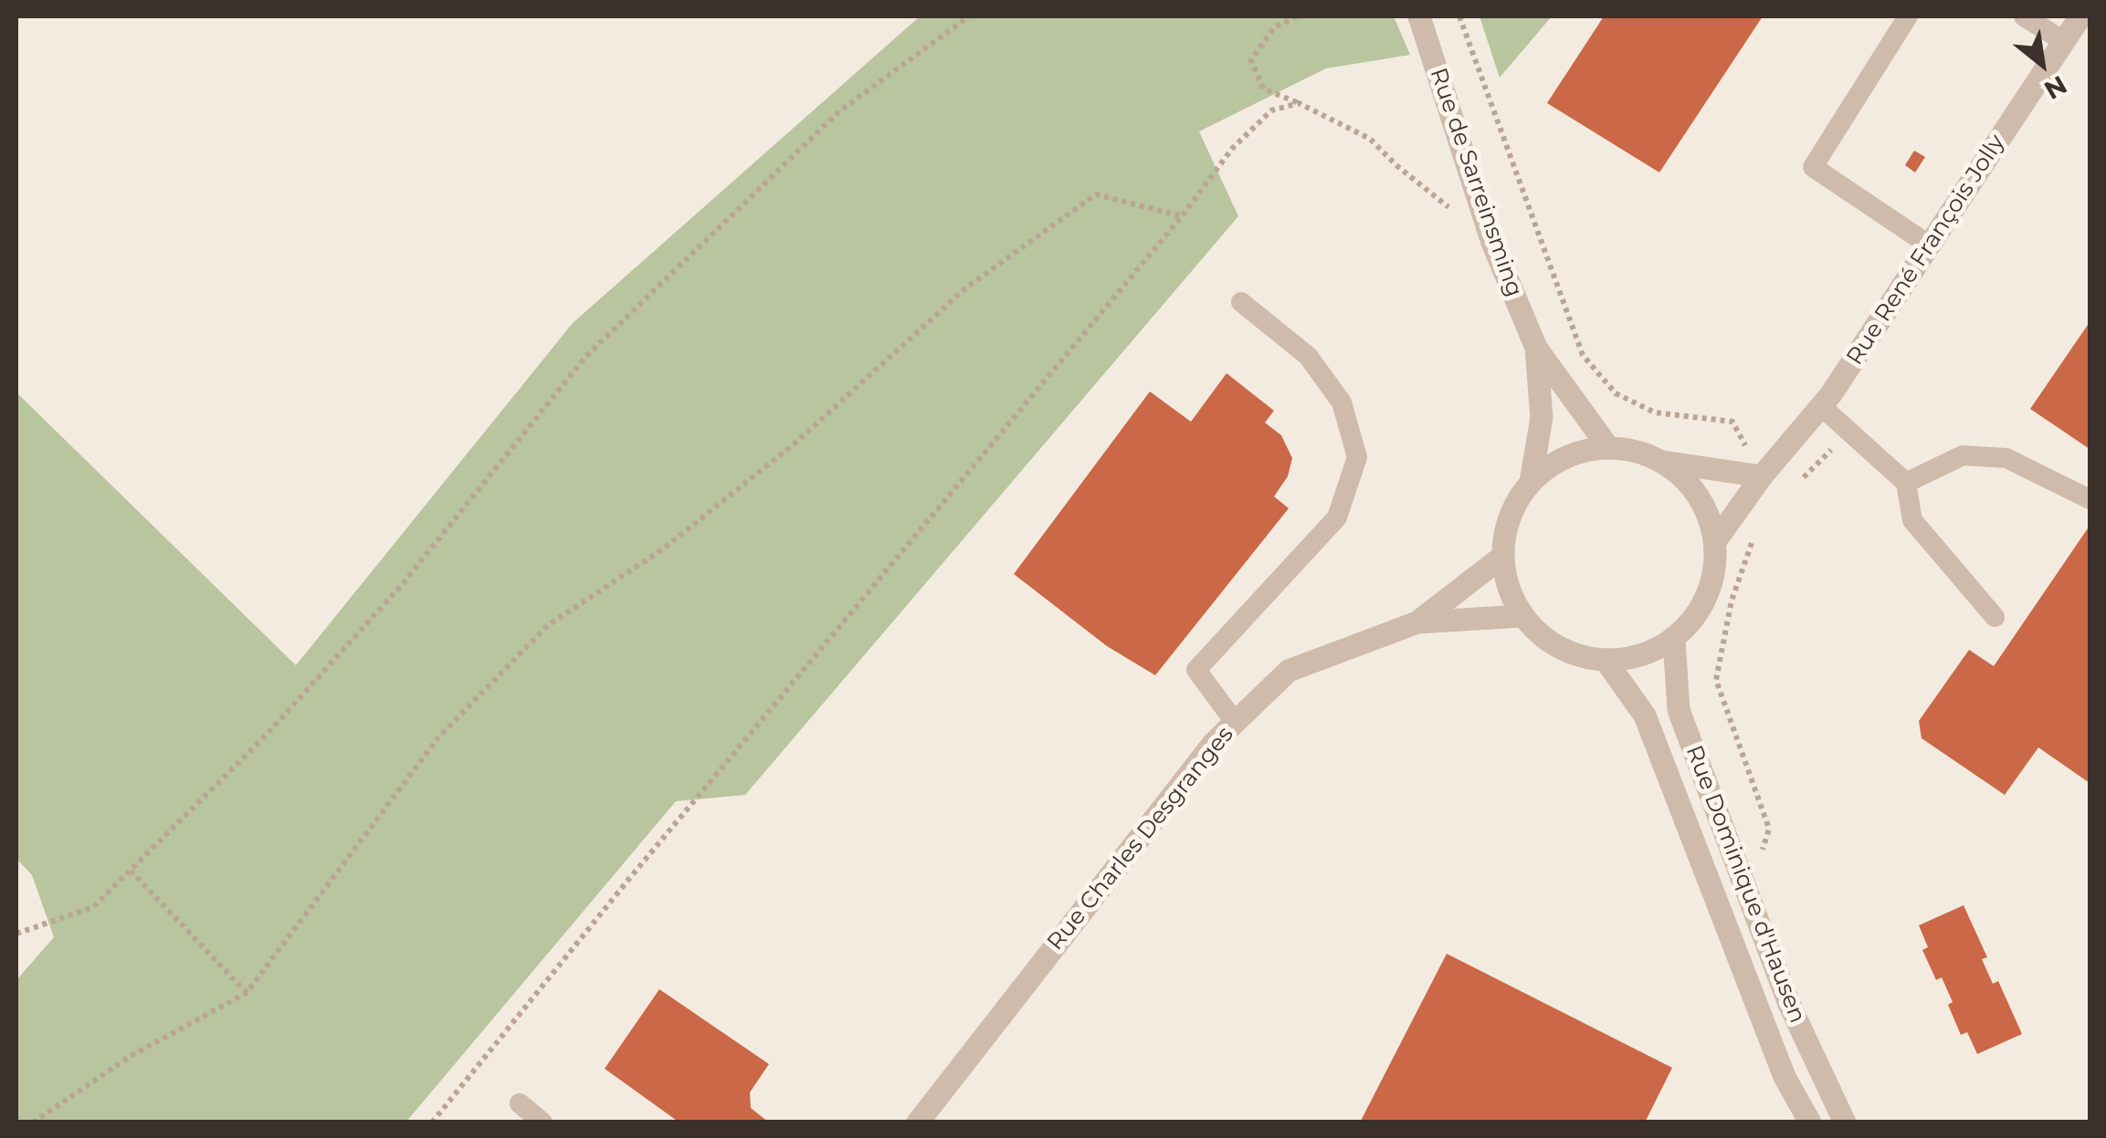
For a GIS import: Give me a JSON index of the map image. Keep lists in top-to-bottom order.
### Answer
{
  "streets": {
    "street": [
      "Rue de Sarreinsming",
      "Rue René François Jolly",
      "Rue Charles Desgranges",
      "Rue Dominique d'Hausen"
    ]
  },
  "crossings": [
    ["Rue de Sarreinsming", "Rue René François Jolly"],
    ["Rue de Sarreinsming", "Rue Charles Desgranges"],
    ["Rue de Sarreinsming", "Rue Dominique d'Hausen"],
    ["Rue René François Jolly", "Rue Charles Desgranges"],
    ["Rue René François Jolly", "Rue Dominique d'Hausen"],
    ["Rue Charles Desgranges", "Rue Dominique d'Hausen"]
  ],
  "north": "bottom right"
}
